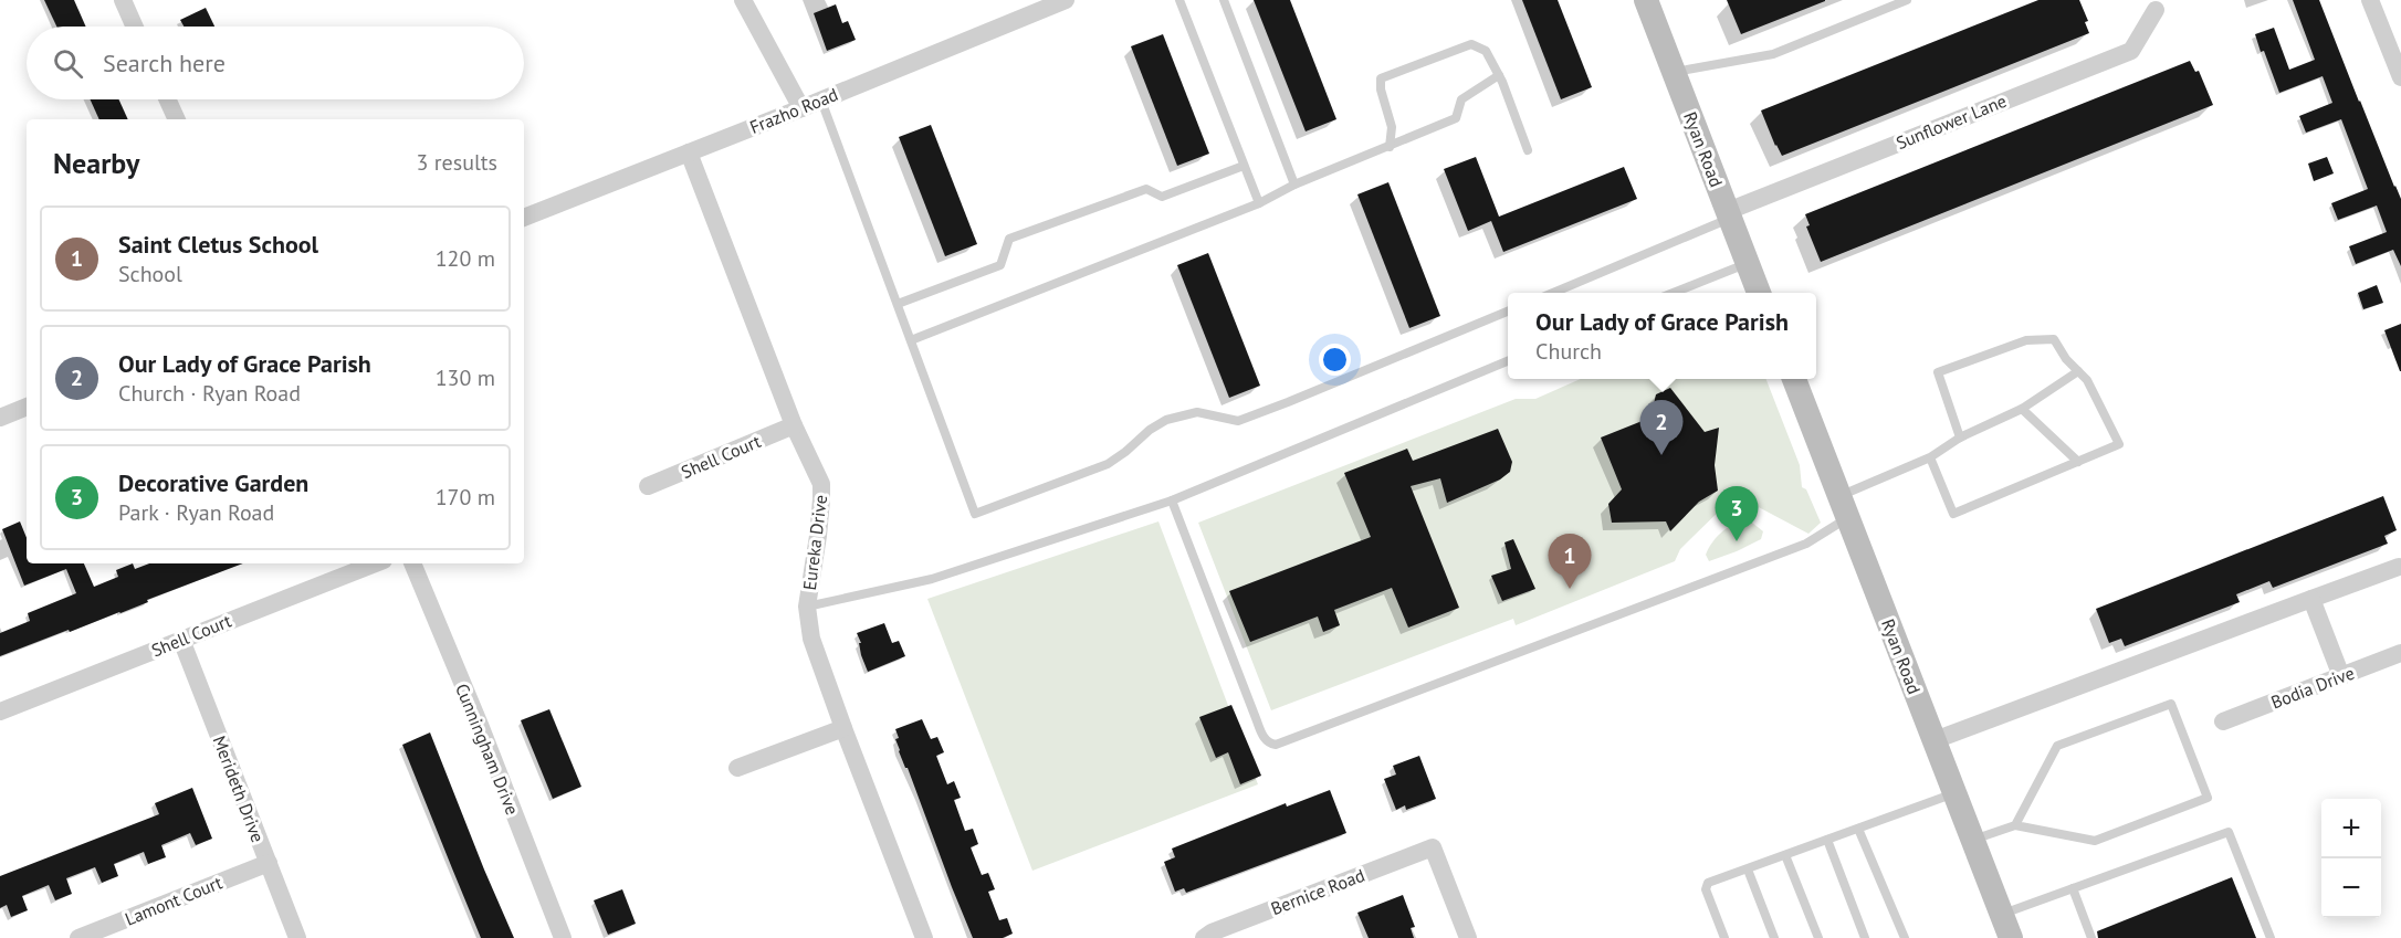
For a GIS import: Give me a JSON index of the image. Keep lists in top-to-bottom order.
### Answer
{
  "streets": {
    "main road": ["Ryan Road"],
    "street": [
      "Frazho Road",
      "Sunflower Lane",
      "Shell Court",
      "Eureka Drive",
      "Bodia Drive",
      "Cunningham Drive",
      "Merideth Drive",
      "Bernice Road",
      "Lamont Court"
    ]
  },
  "crossings": [
    ["Frazho Road", "Eureka Drive"],
    ["Sunflower Lane", "Ryan Road"],
    ["Shell Court", "Eureka Drive"],
    ["Shell Court", "Merideth Drive"],
    ["Merideth Drive", "Lamont Court"]
  ],
  "page": {
    "search": "Search here",
    "heading": ["Nearby", "3 results"],
    "list": [
      {
        "mark": "1",
        "name": "Saint Cletus School",
        "note": "School",
        "value": "120 m"
      },
      {
        "mark": "2",
        "name": "Our Lady of Grace Parish",
        "note": "Church · Ryan Road",
        "value": "130 m"
      },
      {
        "mark": "3",
        "name": "Decorative Garden",
        "note": "Park · Ryan Road",
        "value": "170 m"
      }
    ],
    "popup": ["Our Lady of Grace Parish", "Church"],
    "pins": ["2", "3", "1"],
    "map_buttons": ["+", "−"]
  }
}
